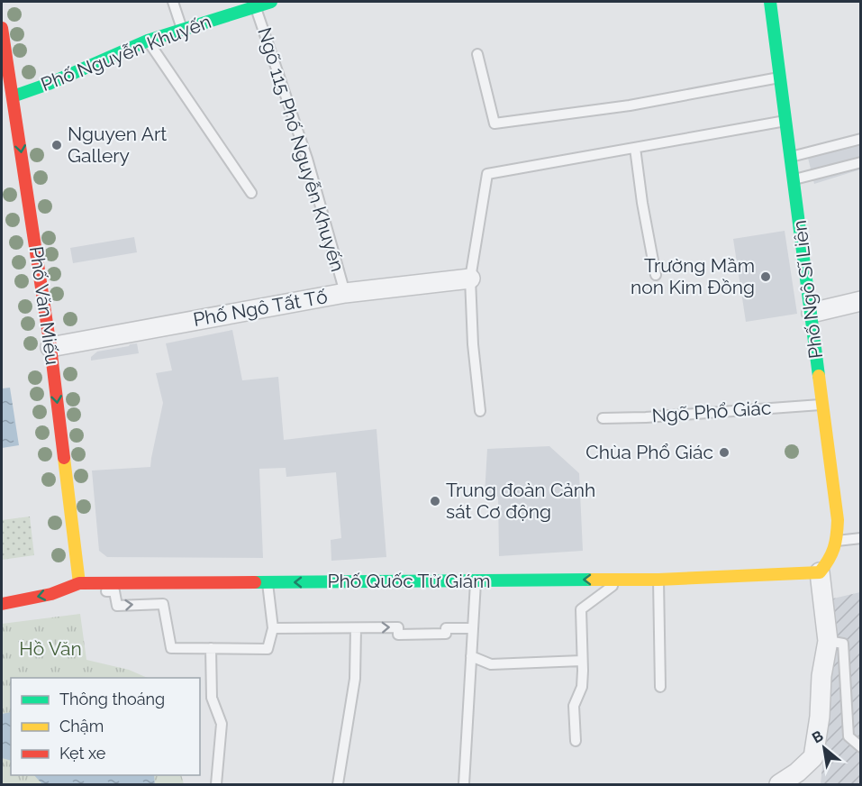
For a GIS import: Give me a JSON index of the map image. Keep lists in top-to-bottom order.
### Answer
{
  "streets": {
    "street": [
      "Phố Nguyễn Khuyến",
      "Phố Ngô Sĩ Liên",
      "Phố Văn Miếu",
      "Phố Ngô Tất Tố",
      "Phố Quốc Tử Giám"
    ],
    "lane": ["Ngõ 115 Phố Nguyễn Khuyến", "Ngõ Phổ Giác"]
  },
  "crossings": [
    ["Phố Nguyễn Khuyến", "Ngõ 115 Phố Nguyễn Khuyến"],
    ["Phố Nguyễn Khuyến", "Phố Văn Miếu"],
    ["Ngõ 115 Phố Nguyễn Khuyến", "Phố Ngô Tất Tố"],
    ["Phố Ngô Sĩ Liên", "Ngõ Phổ Giác"],
    ["Phố Ngô Sĩ Liên", "Phố Quốc Tử Giám"],
    ["Phố Văn Miếu", "Phố Ngô Tất Tố"],
    ["Phố Văn Miếu", "Phố Quốc Tử Giám"]
  ],
  "one_way": ["Phố Văn Miếu", "Phố Quốc Tử Giám"],
  "parks": ["Hồ Văn"],
  "places": [
    "Nguyen Art Gallery",
    "Trường Mầm non Kim Đồng",
    "Chùa Phổ Giác",
    "Trung đoàn Cảnh sát Cơ động"
  ],
  "legend": ["Thông thoáng", "Chậm", "Kẹt xe"],
  "north": "top left"
}
